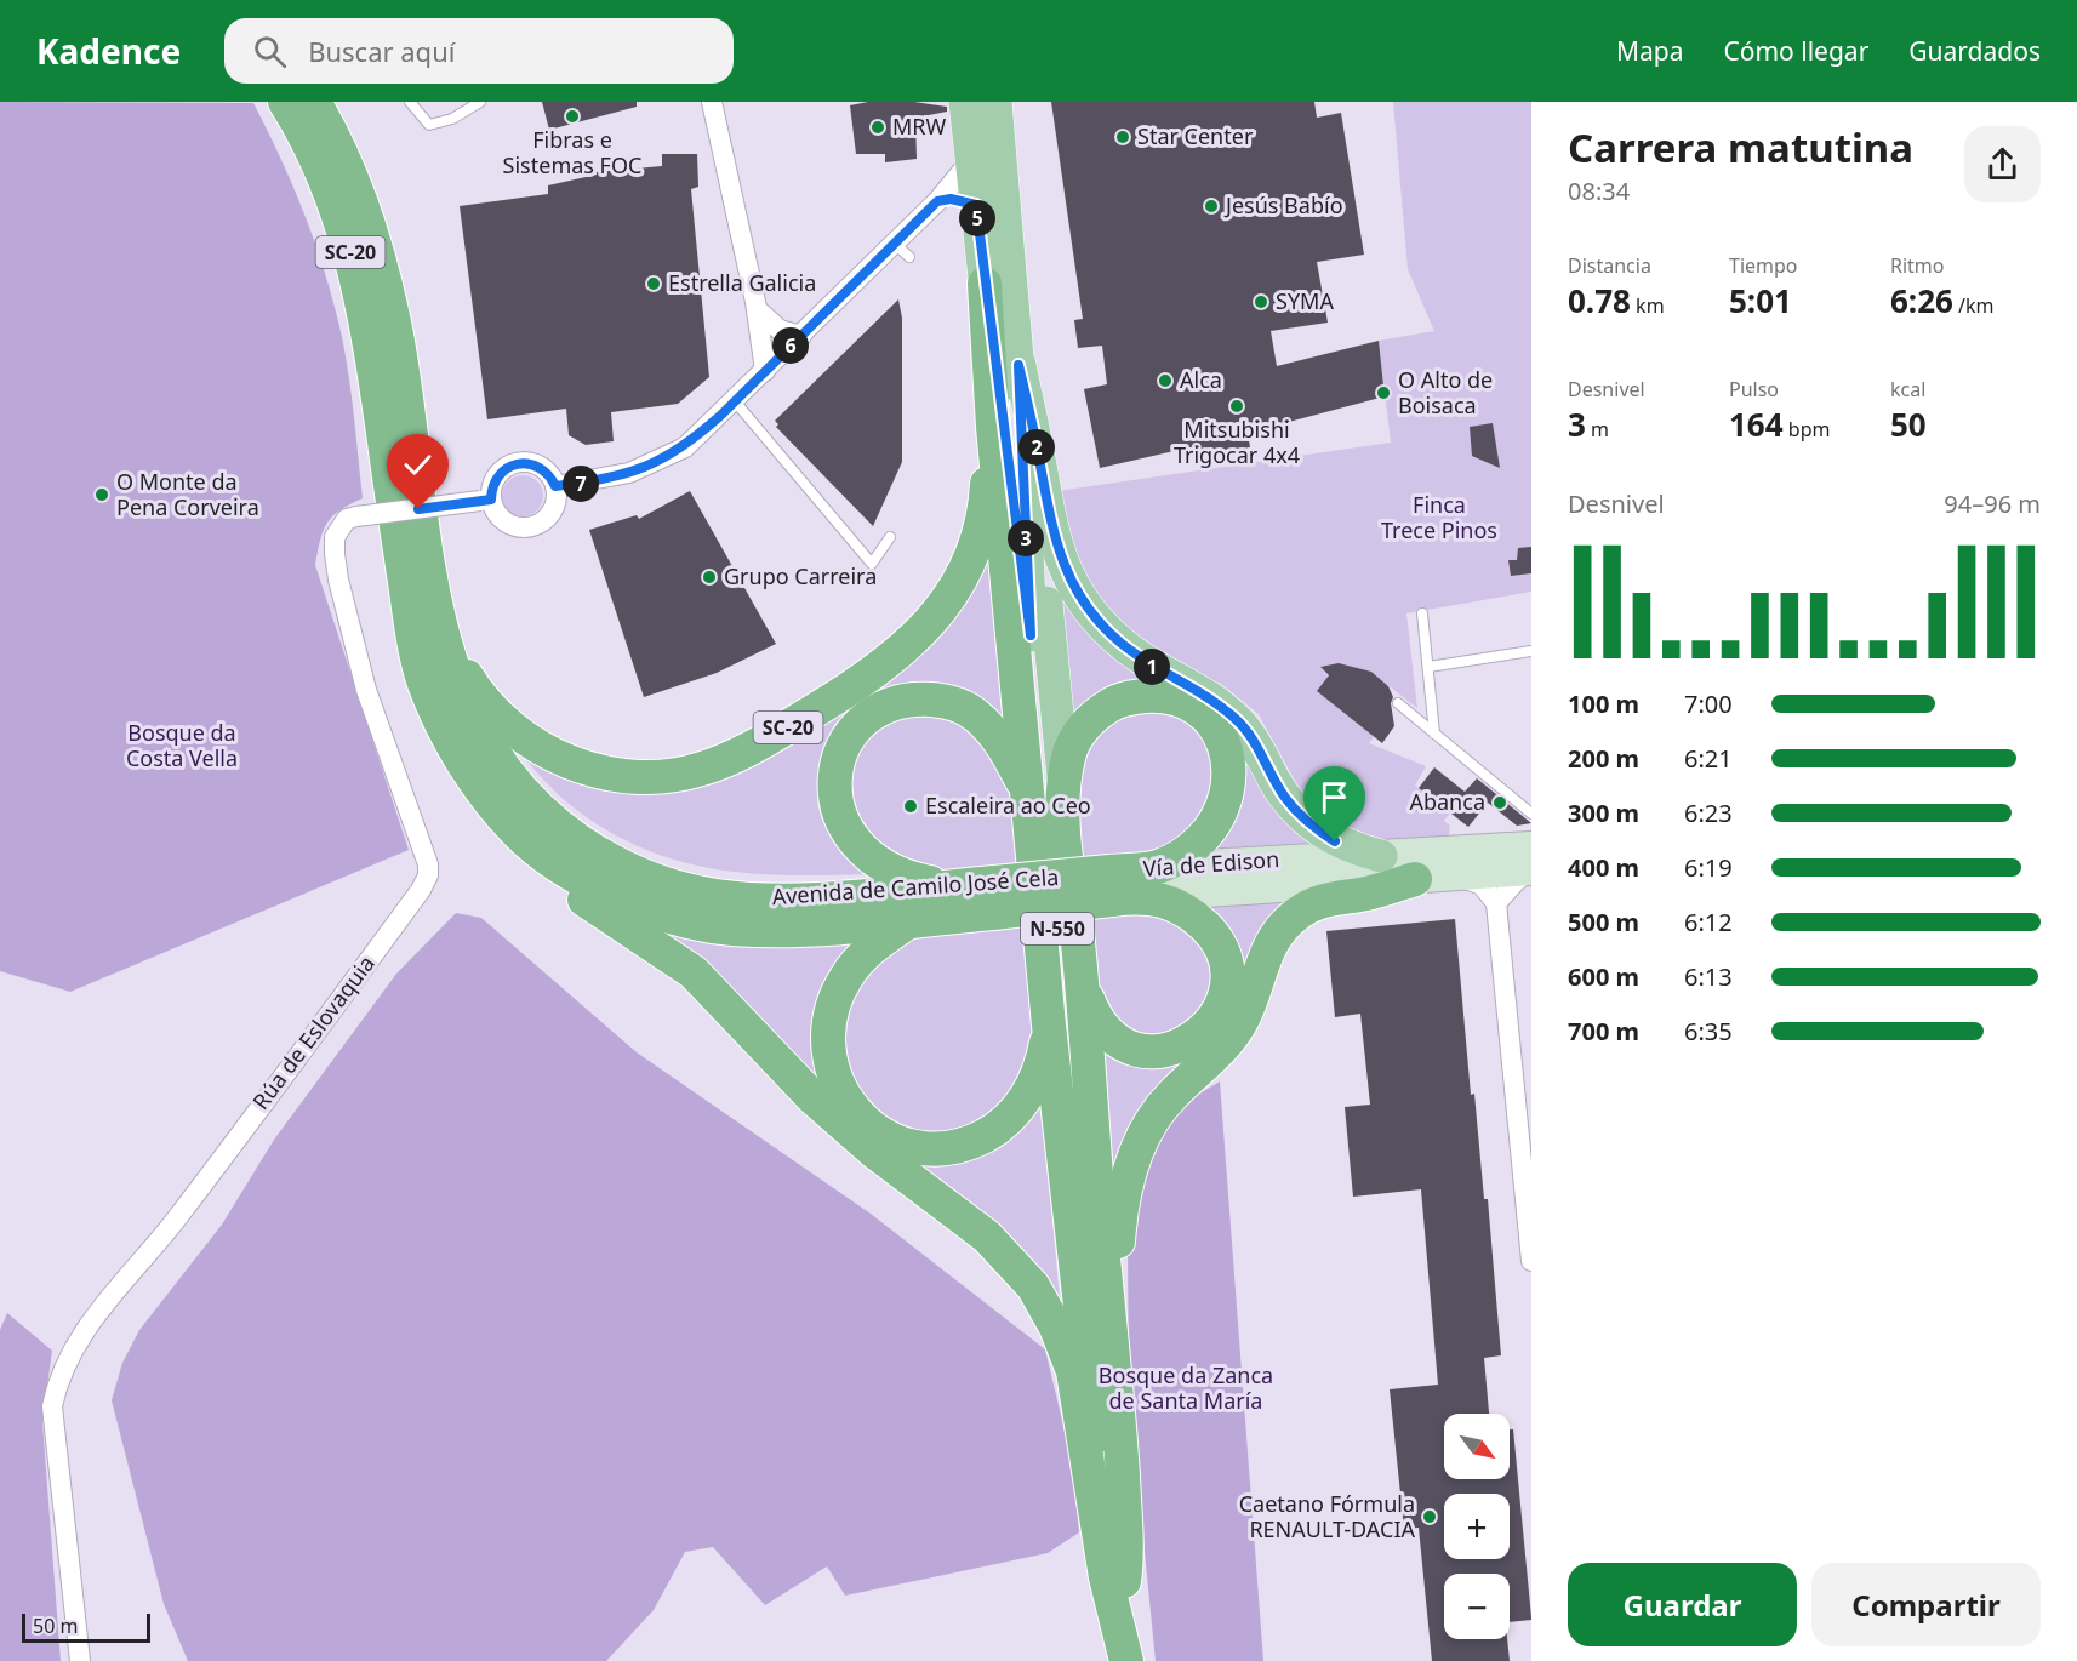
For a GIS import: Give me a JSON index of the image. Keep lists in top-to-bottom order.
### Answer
{
  "streets": {
    "highway": ["SC-20", "Avenida de Camilo José Cela", "N-550"],
    "main road": ["Vía de Edison"],
    "street": ["Rúa de Eslovaquia"]
  },
  "crossings": [
    ["SC-20", "Avenida de Camilo José Cela"],
    ["Vía de Edison", "Avenida de Camilo José Cela"]
  ],
  "parks": ["Finca Trece Pinos", "Bosque da Costa Vella", "Bosque da Zanca de Santa María"],
  "places": [
    "Fibras e Sistemas FOC",
    "MRW",
    "Star Center",
    "Jesús Babío",
    "Estrella Galicia",
    "SYMA",
    "Alca",
    "O Alto de Boisaca",
    "Mitsubishi Trigocar 4x4",
    "O Monte da Pena Corveira",
    "Grupo Carreira",
    "Abanca",
    "Escaleira ao Ceo",
    "Caetano Fórmula RENAULT-DACIA"
  ],
  "scale_bar": "50 m",
  "north": "bottom right",
  "page": {
    "header": "Kadence",
    "search": "Buscar aquí",
    "nav": ["Mapa", "Cómo llegar", "Guardados"],
    "heading": ["Carrera matutina", "08:34"],
    "pins": [
      "5",
      "6",
      "2",
      "7",
      "3",
      "1"
    ],
    "stats": [
      ["Distancia", "0.78 km"],
      ["Tiempo", "5:01"],
      ["Ritmo", "6:26 /km"],
      ["Desnivel", "3 m"],
      ["Pulso", "164 bpm"],
      ["kcal", "50"]
    ],
    "chart": ["Desnivel", "94–96 m"],
    "list": [
      {
        "name": "100 m",
        "note": "7:00"
      },
      {
        "name": "200 m",
        "note": "6:21"
      },
      {
        "name": "300 m",
        "note": "6:23"
      },
      {
        "name": "400 m",
        "note": "6:19"
      },
      {
        "name": "500 m",
        "note": "6:12"
      },
      {
        "name": "600 m",
        "note": "6:13"
      },
      {
        "name": "700 m",
        "note": "6:35"
      }
    ],
    "map_buttons": ["+", "−"],
    "buttons": ["Guardar", "Compartir"],
    "scale": "50 m"
  }
}
